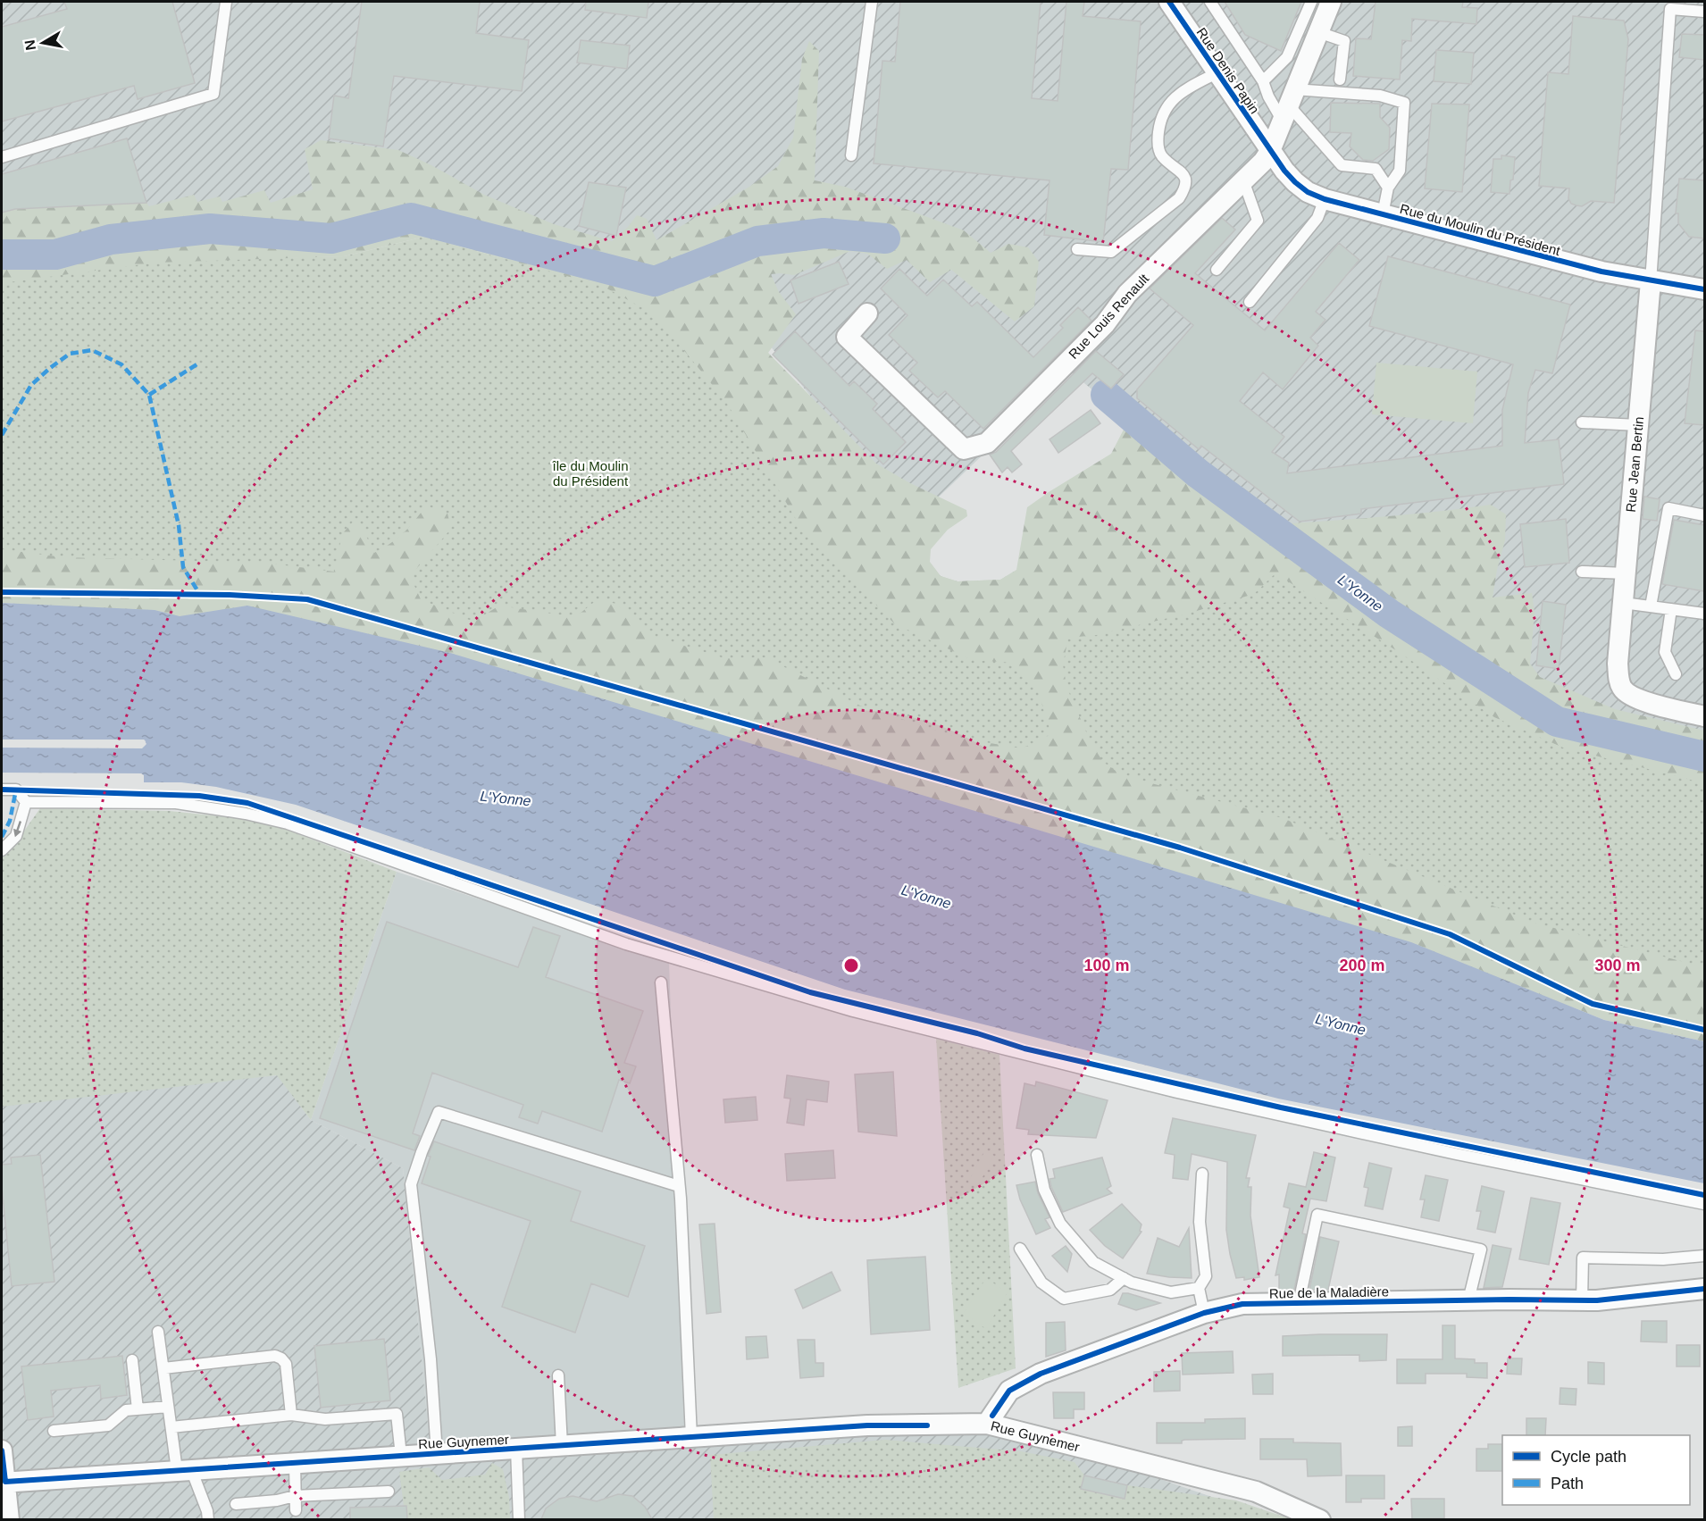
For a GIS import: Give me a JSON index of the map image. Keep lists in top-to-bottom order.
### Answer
{
  "streets": {
    "street": [
      "Rue Denis Papin",
      "Rue du Moulin du Président",
      "Rue Louis Renault",
      "Rue Jean Bertin",
      "Rue de la Maladière",
      "Rue Guynemer"
    ]
  },
  "crossings": [
    ["Rue Denis Papin", "Rue du Moulin du Président"],
    ["Rue Denis Papin", "Rue Louis Renault"],
    ["Rue du Moulin du Président", "Rue Louis Renault"],
    ["Rue du Moulin du Président", "Rue Jean Bertin"],
    ["Rue de la Maladière", "Rue Guynemer"]
  ],
  "water": ["L'Yonne"],
  "parks": ["île du Moulin du Président"],
  "legend": ["Cycle path", "Path"],
  "north": "left",
  "rings": ["100 m", "200 m", "300 m"]
}
